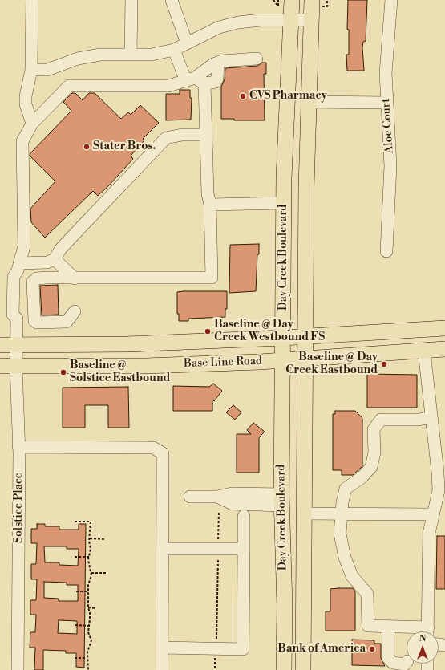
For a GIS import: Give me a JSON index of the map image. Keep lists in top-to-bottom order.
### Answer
{
  "streets": {
    "main road": ["Day Creek Boulevard", "Base Line Road"],
    "street": ["Aloe Court", "Solstice Place"]
  },
  "crossings": [
    ["Day Creek Boulevard", "Base Line Road"],
    ["Base Line Road", "Solstice Place"]
  ],
  "places": [
    "CVS Pharmacy",
    "Stater Bros.",
    "Baseline @ Day Creek Westbound FS",
    "Baseline @ Day Creek Eastbound",
    "Baseline @ Solstice Eastbound",
    "Bank of America"
  ],
  "north": "top"
}
